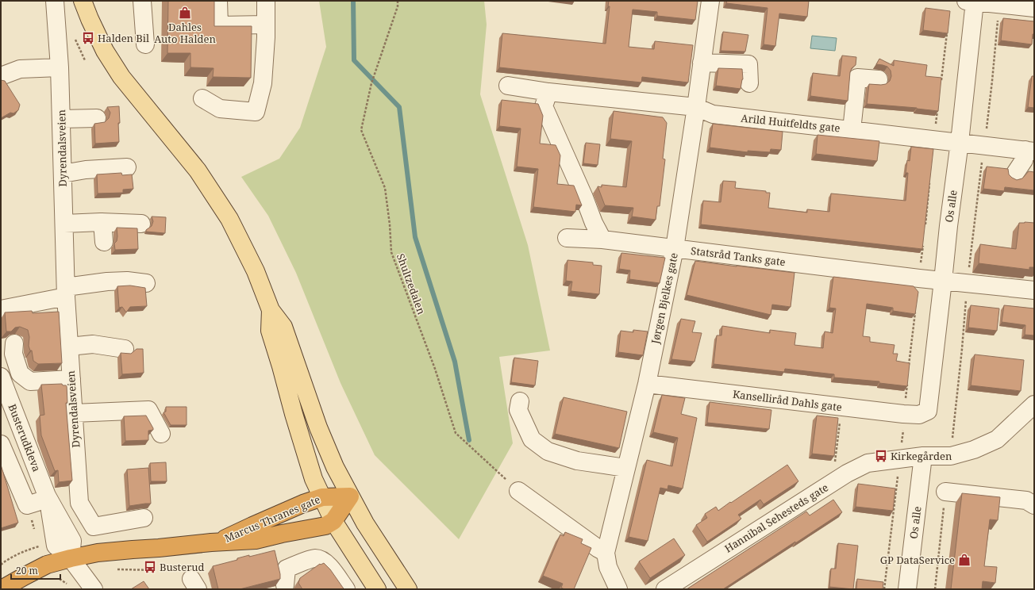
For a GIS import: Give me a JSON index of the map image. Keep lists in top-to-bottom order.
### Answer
{
  "streets": {
    "highway": ["Marcus Thranes gate"],
    "street": [
      "Arild Huitfeldts gate",
      "Dyrendalsveien",
      "Os alle",
      "Statsråd Tanks gate",
      "Jørgen Bjelkes gate",
      "Kanselliråd Dahls gate",
      "Busterudkleva",
      "Hannibal Sehesteds gate"
    ],
    "path": ["Shultzedalen"]
  },
  "crossings": [
    ["Arild Huitfeldts gate", "Os alle"],
    ["Arild Huitfeldts gate", "Jørgen Bjelkes gate"],
    ["Os alle", "Statsråd Tanks gate"],
    ["Os alle", "Kanselliråd Dahls gate"],
    ["Os alle", "Hannibal Sehesteds gate"],
    ["Statsråd Tanks gate", "Jørgen Bjelkes gate"],
    ["Jørgen Bjelkes gate", "Kanselliråd Dahls gate"],
    ["Busterudkleva", "Marcus Thranes gate"]
  ],
  "places": {
    "shop": ["Dahles Auto Halden", "GP DataService"],
    "bus stop": ["Halden Bil", "Kirkegården", "Busterud"]
  },
  "scale_bar": "20 m"
}
